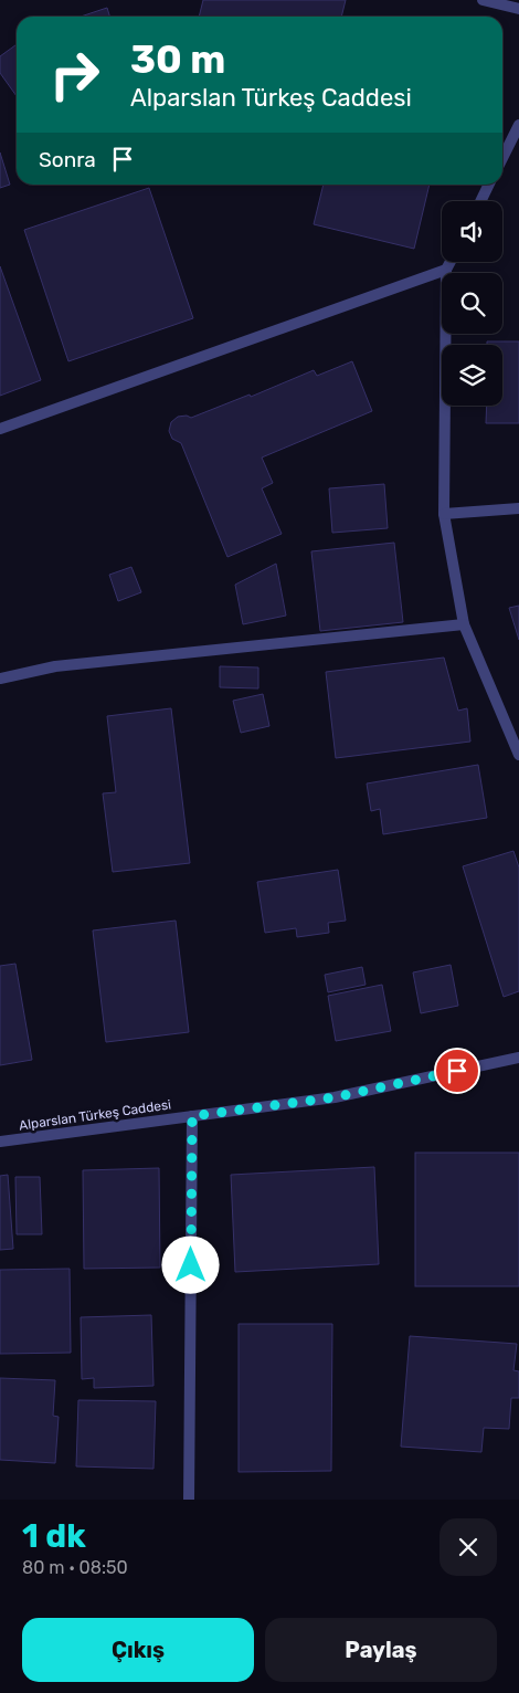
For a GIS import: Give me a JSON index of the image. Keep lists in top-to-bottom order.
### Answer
{
  "streets": {
    "street": ["Alparslan Türkeş Caddesi"]
  },
  "page": {
    "turn": ["30 m", "Alparslan Türkeş Caddesi"],
    "then": "Sonra",
    "heading": ["1 dk", "80 m · 08:50"],
    "buttons": ["Çıkış", "Paylaş"]
  }
}
